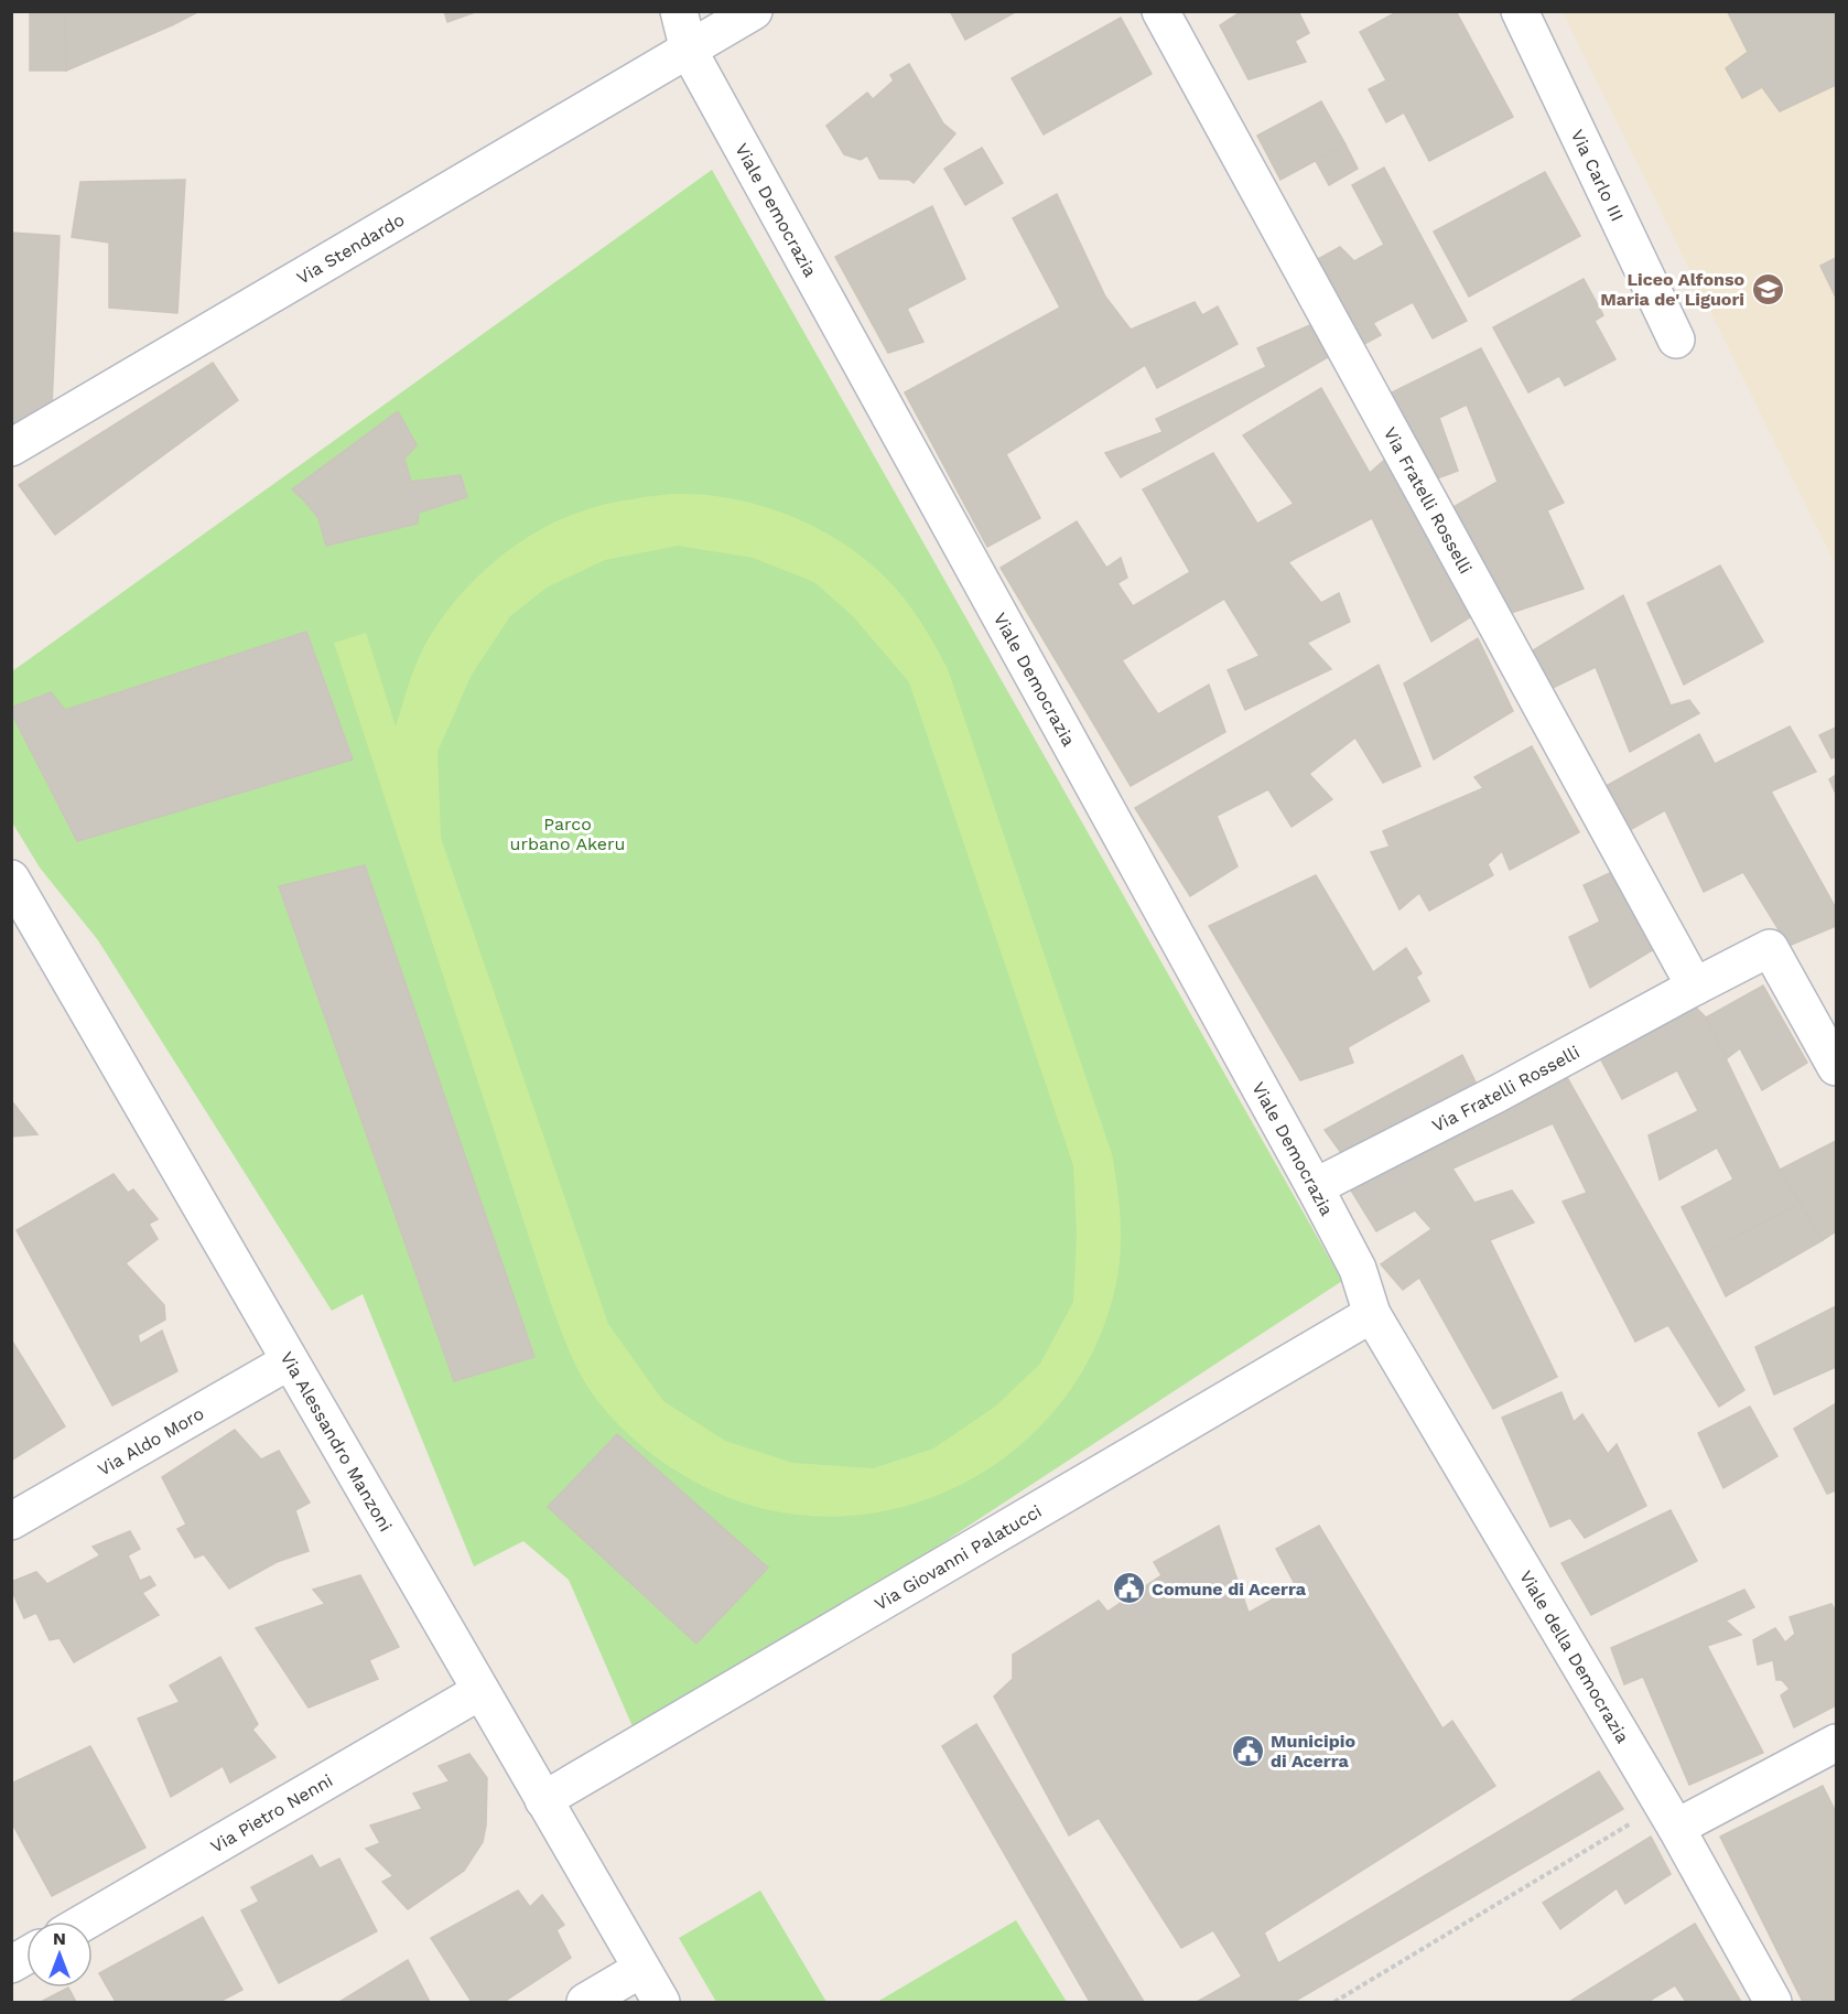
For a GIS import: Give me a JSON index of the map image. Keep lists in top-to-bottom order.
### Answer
{
  "streets": {
    "street": [
      "Via Carlo III",
      "Viale Democrazia",
      "Via Stendardo",
      "Via Fratelli Rosselli",
      "Via Aldo Moro",
      "Via Alessandro Manzoni",
      "Via Giovanni Palatucci",
      "Viale della Democrazia",
      "Via Pietro Nenni"
    ]
  },
  "crossings": [
    ["Viale Democrazia", "Via Stendardo"],
    ["Viale Democrazia", "Via Fratelli Rosselli"],
    ["Viale Democrazia", "Via Giovanni Palatucci"],
    ["Viale Democrazia", "Viale della Democrazia"],
    ["Via Aldo Moro", "Via Alessandro Manzoni"],
    ["Via Alessandro Manzoni", "Via Giovanni Palatucci"],
    ["Via Alessandro Manzoni", "Via Pietro Nenni"],
    ["Via Giovanni Palatucci", "Viale della Democrazia"]
  ],
  "parks": ["Parco urbano Akeru"],
  "places": {
    "school or university": ["Liceo Alfonso Maria de' Liguori"],
    "public building": ["Comune di Acerra", "Municipio di Acerra"]
  },
  "north": "top"
}
